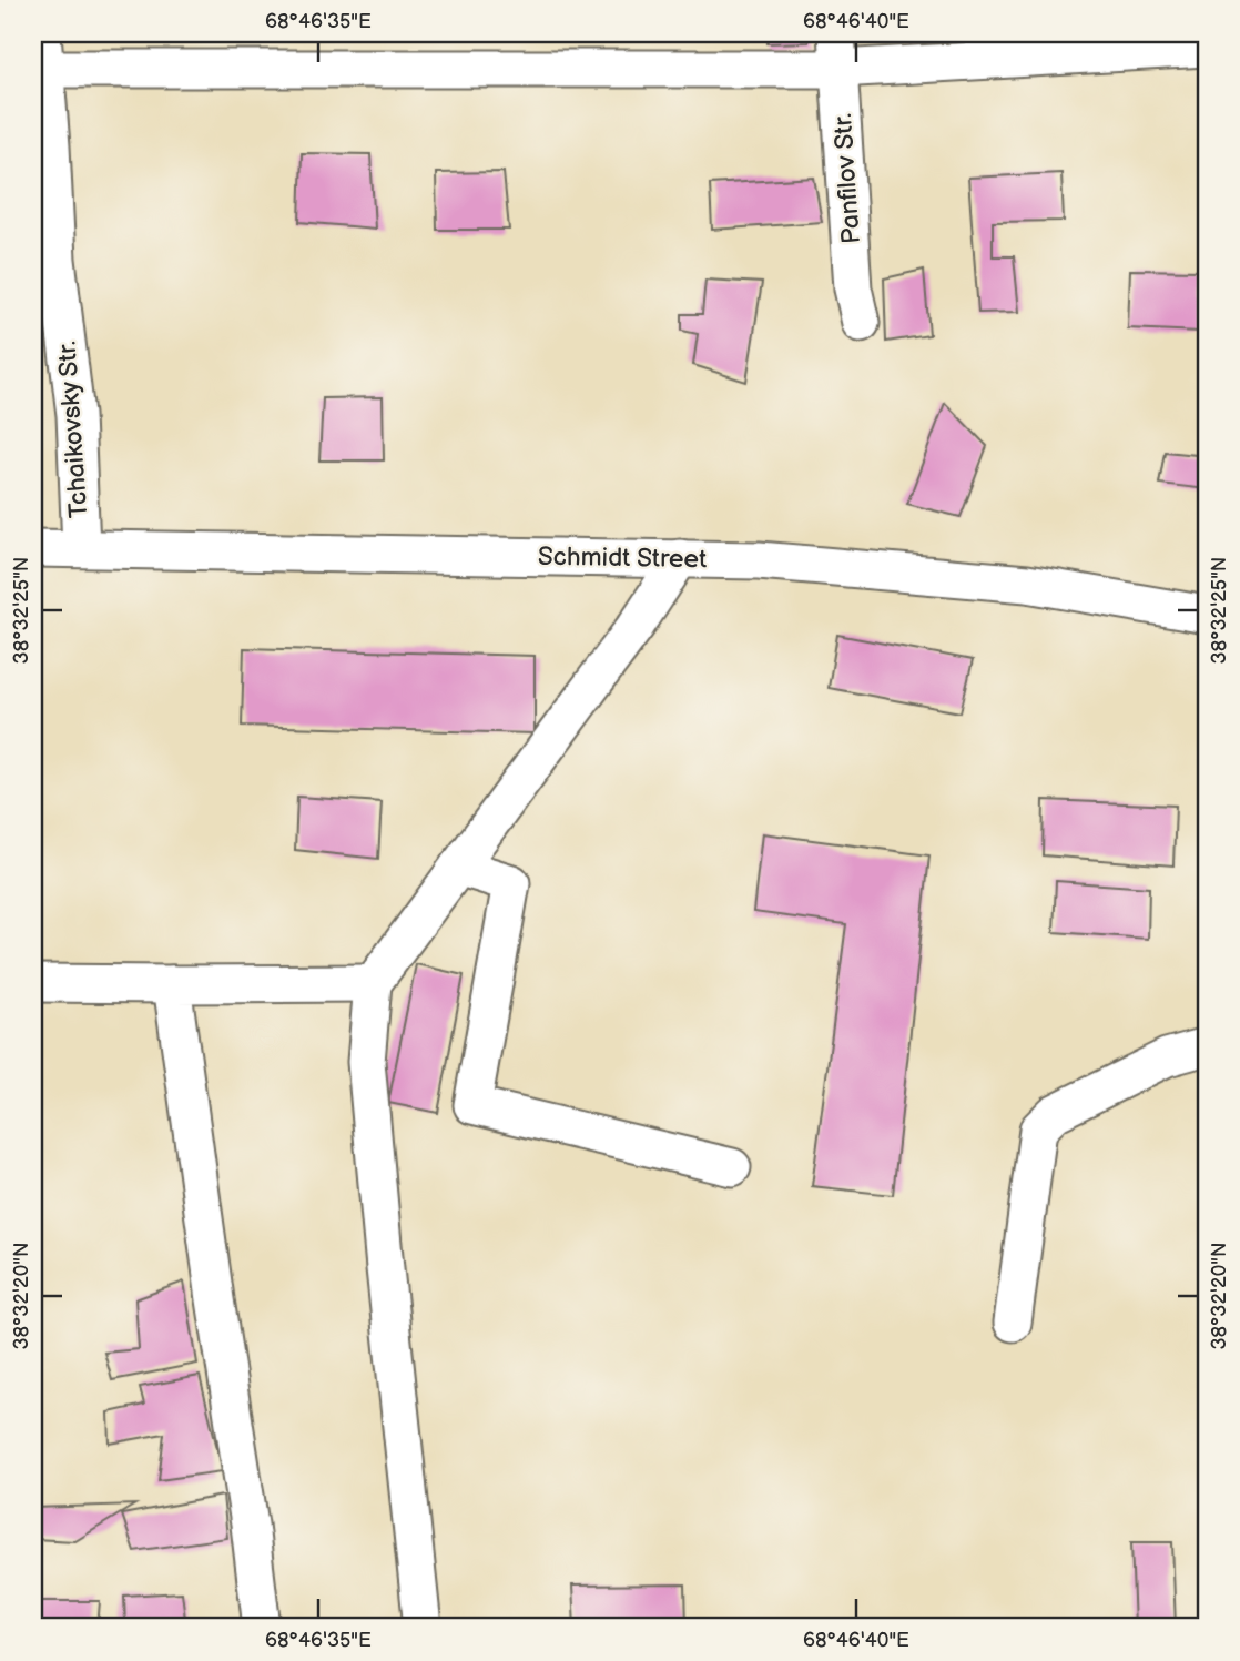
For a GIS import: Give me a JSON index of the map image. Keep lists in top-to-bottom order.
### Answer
{
  "streets": {
    "street": ["Panfilov Str.", "Tchaikovsky Str.", "Schmidt Street"]
  },
  "crossings": [
    ["Tchaikovsky Str.", "Schmidt Street"]
  ],
  "coordinates": [
    "68°46'35\"E",
    "68°46'40\"E",
    "38°32'25\"N",
    "38°32'20\"N"
  ]
}
